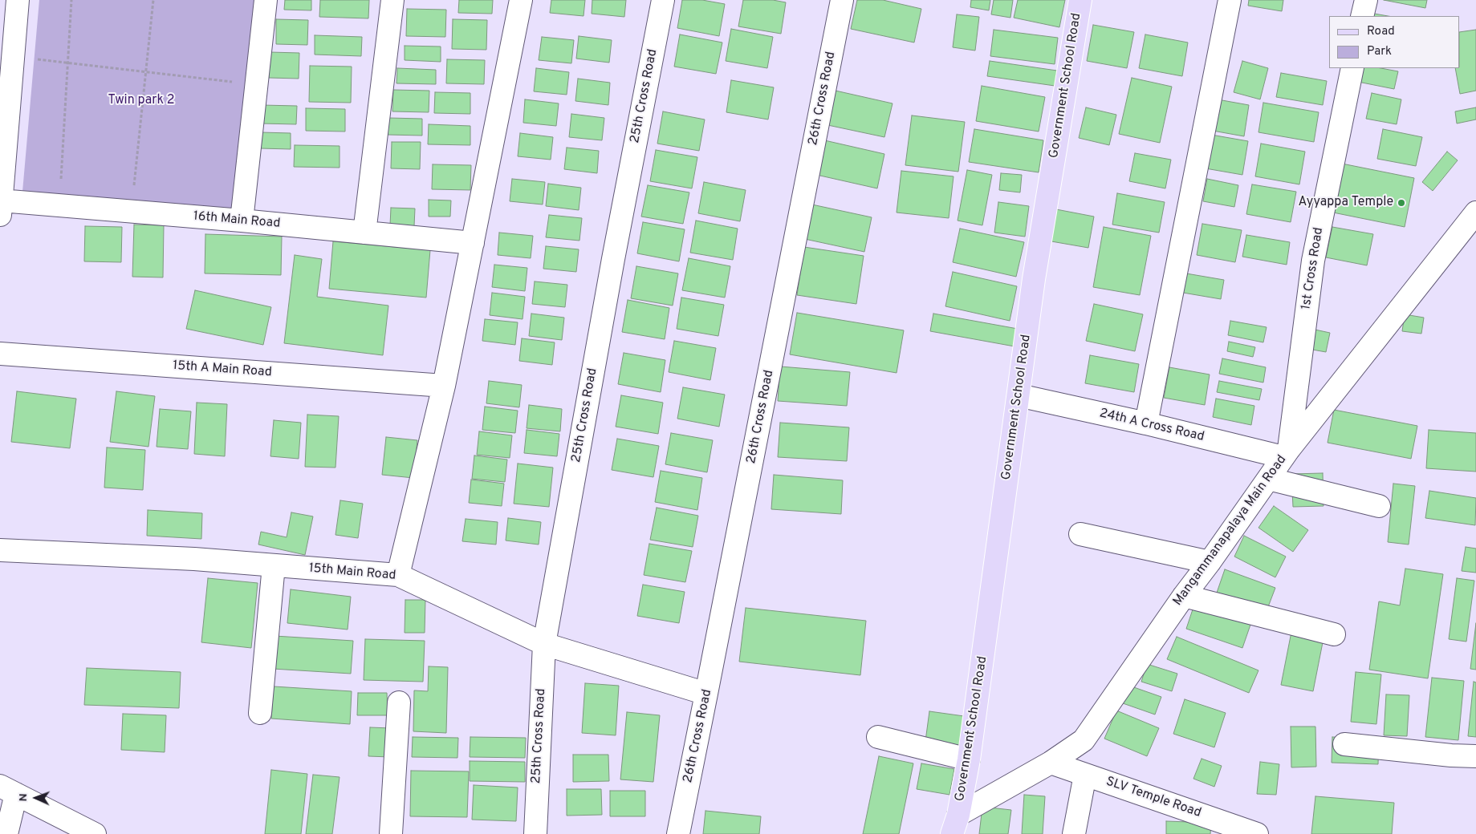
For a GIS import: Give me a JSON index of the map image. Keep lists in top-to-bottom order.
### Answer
{
  "streets": {
    "main road": ["Government School Road"],
    "street": [
      "25th Cross Road",
      "26th Cross Road",
      "16th Main Road",
      "1st Cross Road",
      "15th A Main Road",
      "24th A Cross Road",
      "Mangammanapalaya Main Road",
      "15th Main Road",
      "SLV Temple Road"
    ]
  },
  "crossings": [
    ["Government School Road", "24th A Cross Road"],
    ["Government School Road", "Mangammanapalaya Main Road"],
    ["25th Cross Road", "15th Main Road"],
    ["26th Cross Road", "15th Main Road"],
    ["1st Cross Road", "24th A Cross Road"],
    ["1st Cross Road", "Mangammanapalaya Main Road"],
    ["24th A Cross Road", "Mangammanapalaya Main Road"],
    ["Mangammanapalaya Main Road", "SLV Temple Road"]
  ],
  "parks": ["Twin park 2"],
  "places": ["Ayyappa Temple"],
  "legend": ["Road", "Park"],
  "north": "left"
}
